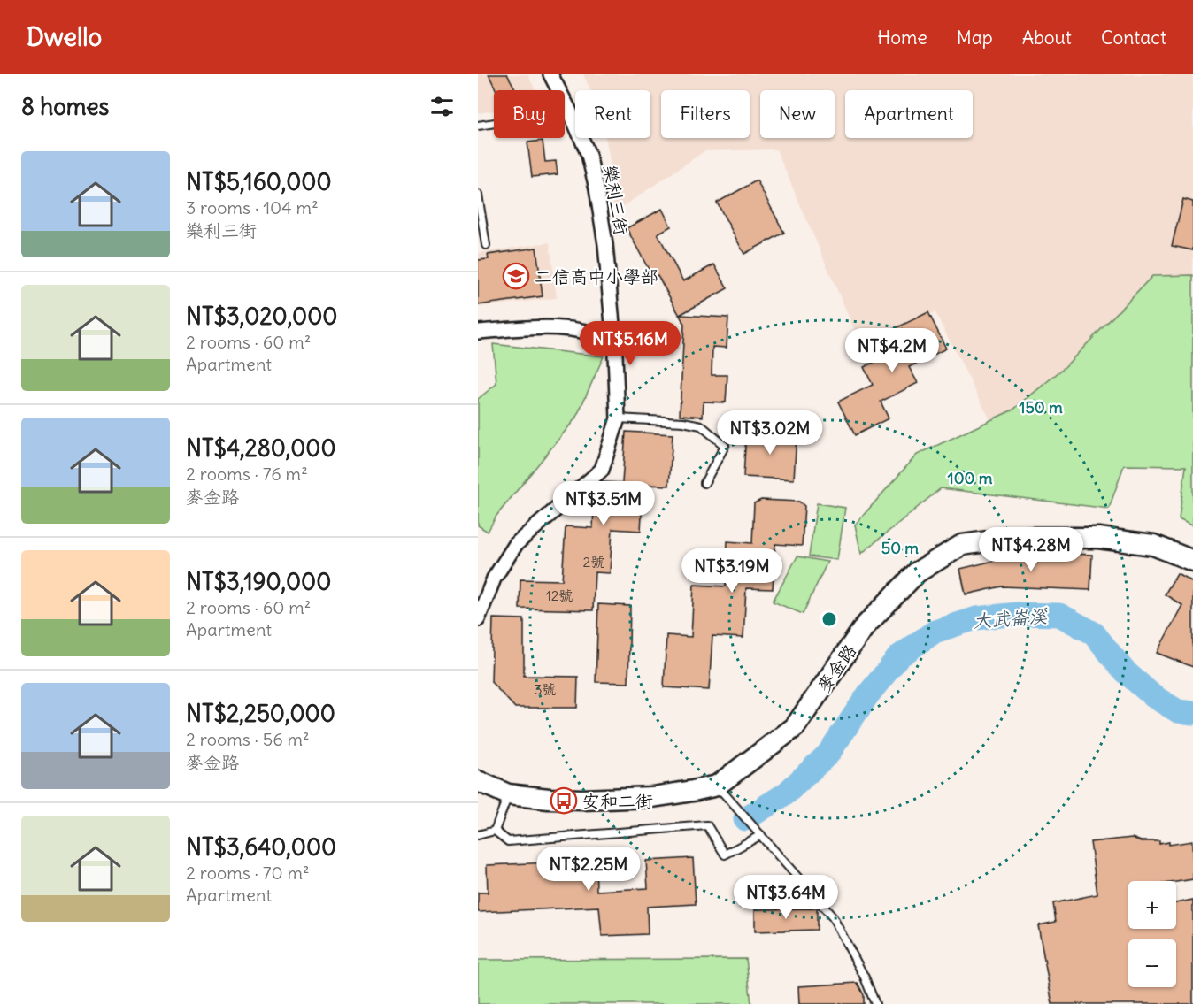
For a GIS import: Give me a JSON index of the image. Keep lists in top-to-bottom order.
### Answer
{
  "streets": {
    "street": ["樂利三街", "麥金路"]
  },
  "water": ["大武崙溪"],
  "places": {
    "school or university": ["二信高中小學部"],
    "bus stop": ["安和二街"]
  },
  "house_numbers": ["2號", "12號", "3號"],
  "page": {
    "header": "Dwello",
    "nav": [
      "Home",
      "Map",
      "About",
      "Contact"
    ],
    "heading": "8 homes",
    "chip": [
      "Buy",
      "Rent",
      "Filters",
      "New",
      "Apartment"
    ],
    "list": [
      {
        "name": "NT$5,160,000",
        "note": "3 rooms · 104 m² · 樂利三街"
      },
      {
        "name": "NT$3,020,000",
        "note": "2 rooms · 60 m² · Apartment"
      },
      {
        "name": "NT$4,280,000",
        "note": "2 rooms · 76 m² · 麥金路"
      },
      {
        "name": "NT$3,190,000",
        "note": "2 rooms · 60 m² · Apartment"
      },
      {
        "name": "NT$2,250,000",
        "note": "2 rooms · 56 m² · 麥金路"
      },
      {
        "name": "NT$3,640,000",
        "note": "2 rooms · 70 m² · Apartment"
      }
    ],
    "price": [
      "NT$5.16M",
      "NT$4.2M",
      "NT$3.02M",
      "NT$3.51M",
      "NT$4.28M",
      "NT$3.19M",
      "NT$2.25M",
      "NT$3.64M"
    ],
    "map_buttons": ["+", "−"]
  },
  "rings": ["150 m", "100 m", "50 m"]
}
